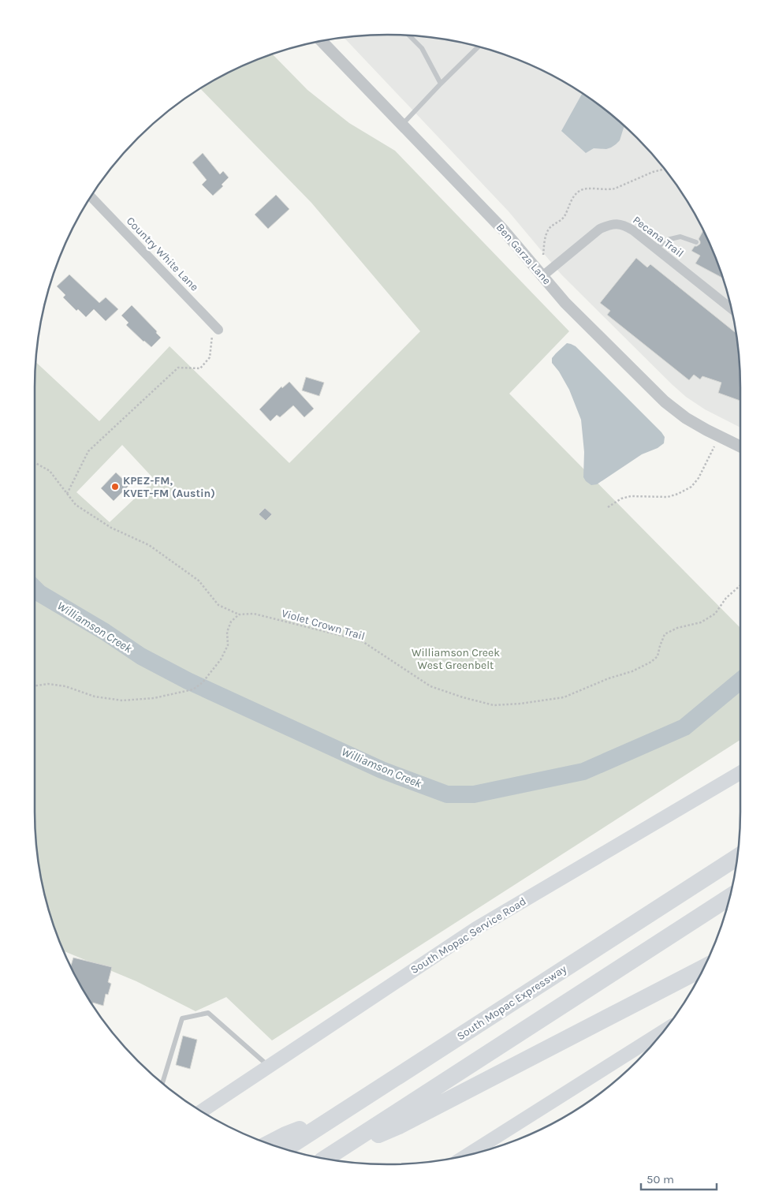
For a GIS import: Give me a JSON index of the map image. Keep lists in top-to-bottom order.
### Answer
{
  "streets": {
    "highway": ["South Mopac Expressway"],
    "main road": ["South Mopac Service Road"],
    "street": ["Pecana Trail", "Country White Lane", "Ben Garza Lane"],
    "path": ["Violet Crown Trail"]
  },
  "crossings": [
    ["Pecana Trail", "Ben Garza Lane"]
  ],
  "water": ["Williamson Creek"],
  "parks": ["Williamson Creek West Greenbelt"],
  "places": ["KPEZ-FM, KVET-FM (Austin)"],
  "scale_bar": "50 m"
}
